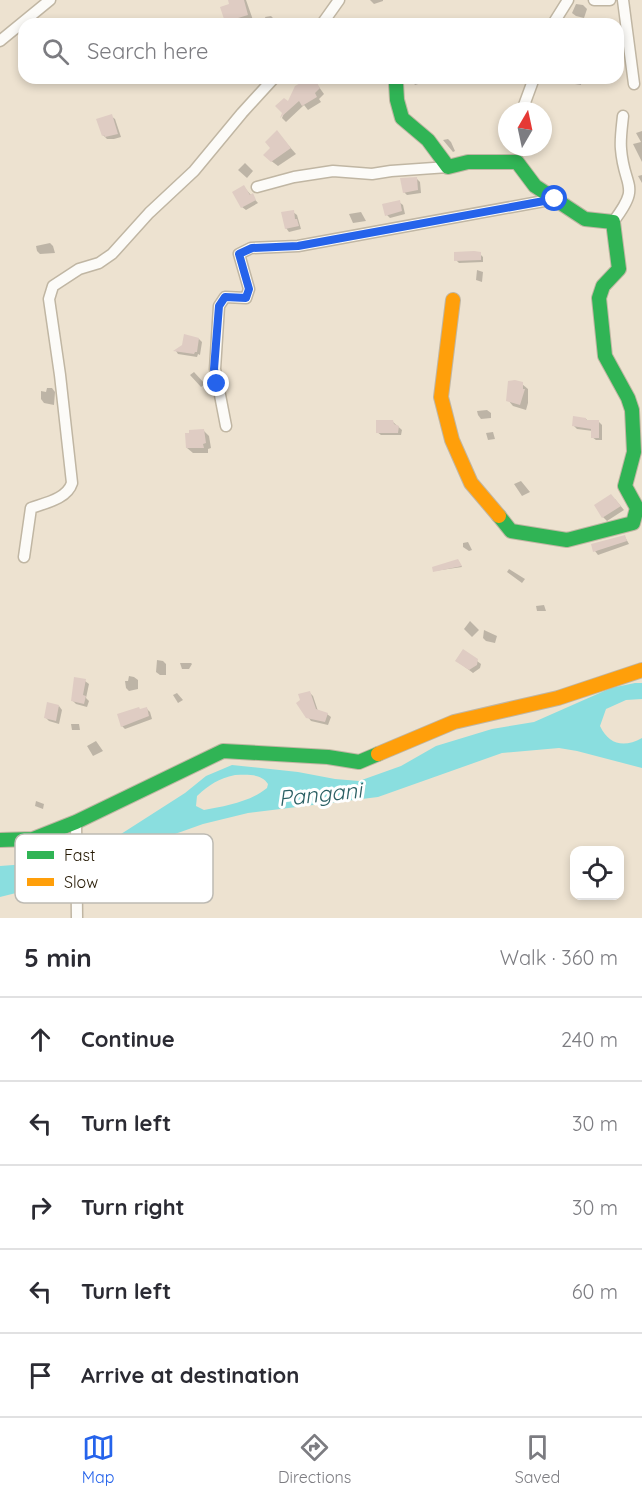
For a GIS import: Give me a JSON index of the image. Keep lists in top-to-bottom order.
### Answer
{
  "water": ["Pangani"],
  "legend": ["Fast", "Slow"],
  "north": "top",
  "page": {
    "search": "Search here",
    "heading": ["5 min", "Walk · 360 m"],
    "list": [
      ["Continue", "240 m"],
      ["Turn left", "30 m"],
      ["Turn right", "30 m"],
      ["Turn left", "60 m"],
      "Arrive at destination"
    ],
    "nav": ["Map", "Directions", "Saved"]
  }
}
